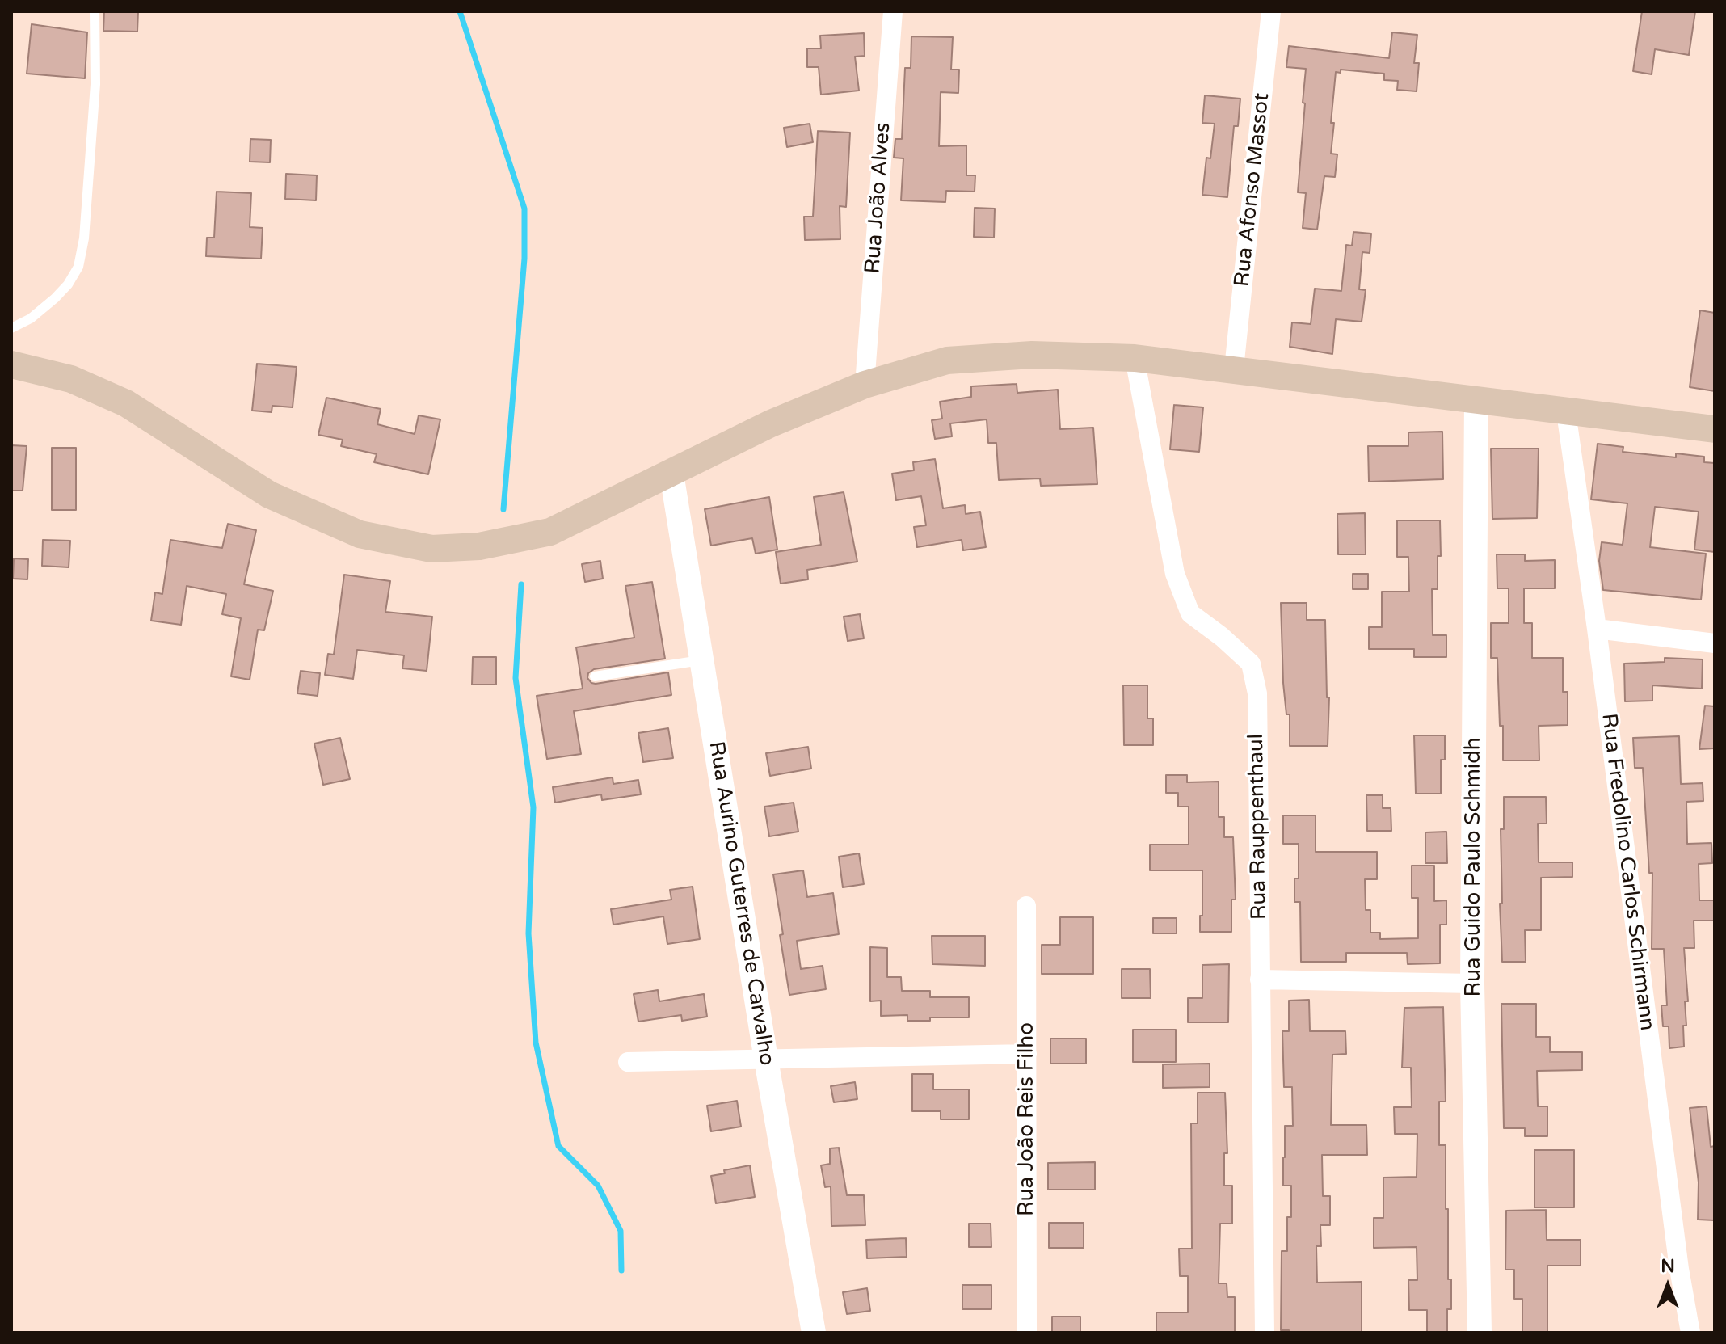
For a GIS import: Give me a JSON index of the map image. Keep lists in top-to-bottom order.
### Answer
{
  "streets": {
    "street": [
      "Rua Afonso Massot",
      "Rua João Alves",
      "Rua Rauppenthaul",
      "Rua Guido Paulo Schmidh",
      "Rua Fredolino Carlos Schirmann",
      "Rua Aurino Guterres de Carvalho",
      "Rua João Reis Filho"
    ]
  },
  "north": "top"
}
